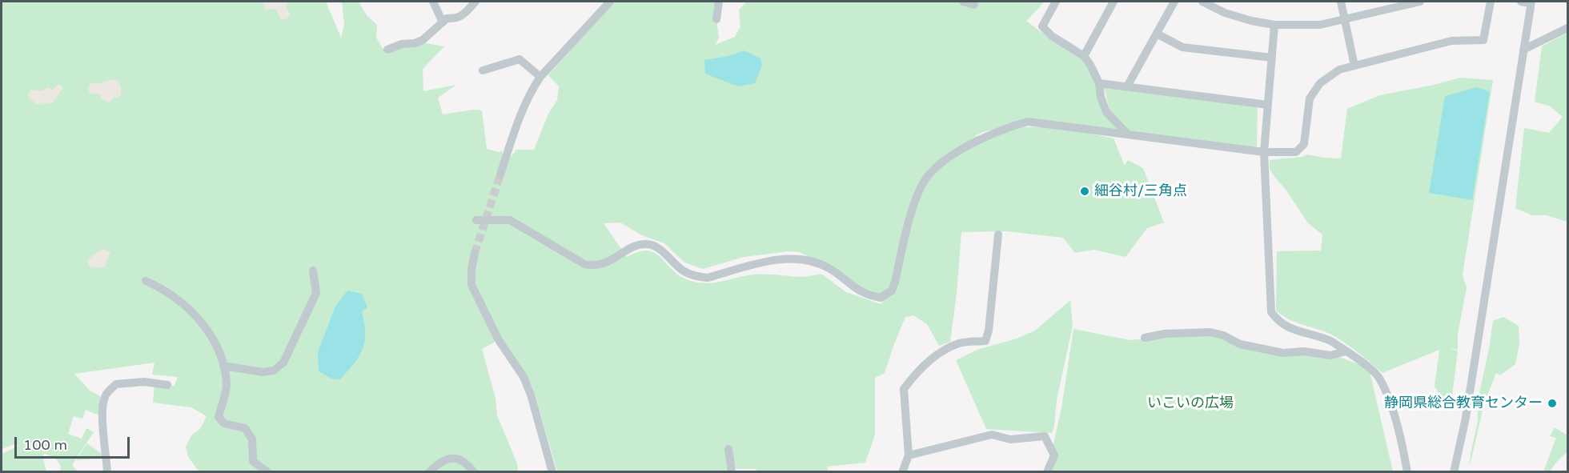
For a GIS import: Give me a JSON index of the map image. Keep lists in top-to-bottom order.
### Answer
{
  "parks": ["いこいの広場"],
  "places": ["細谷村/三角点", "静岡県総合教育センター"],
  "scale_bar": "100 m"
}
